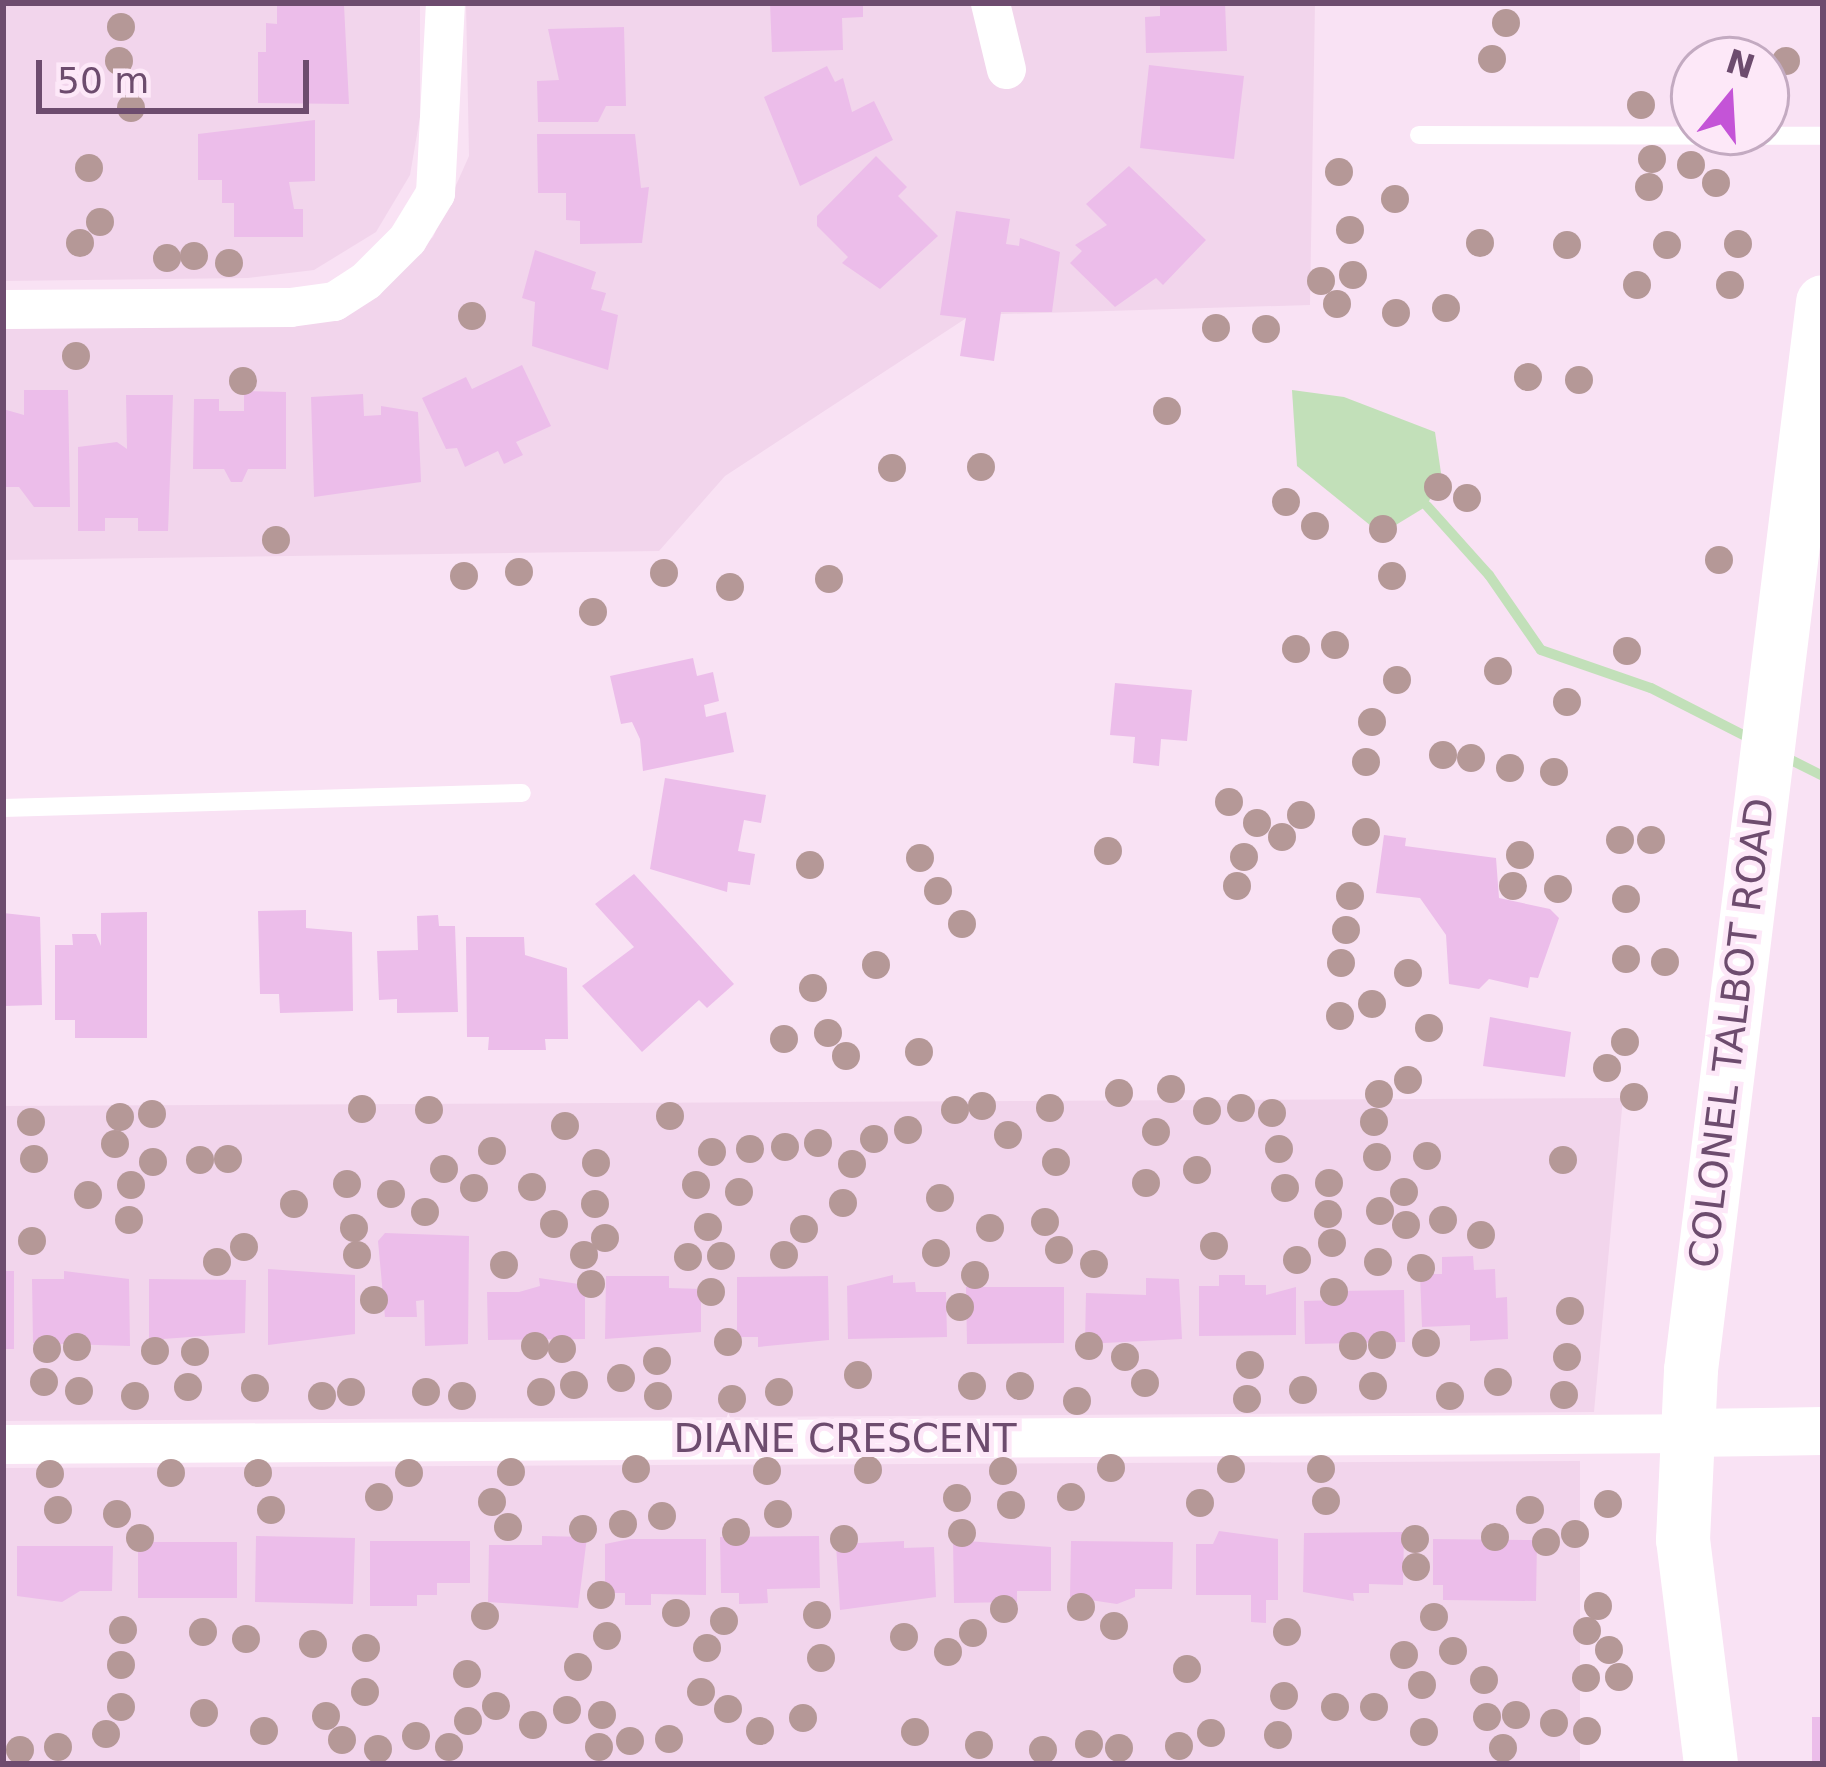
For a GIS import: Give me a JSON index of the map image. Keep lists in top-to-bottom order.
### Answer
{
  "streets": {
    "main road": ["COLONEL TALBOT ROAD"],
    "street": ["DIANE CRESCENT"]
  },
  "crossings": [
    ["COLONEL TALBOT ROAD", "DIANE CRESCENT"]
  ],
  "scale_bar": "50 m",
  "north": "top"
}
